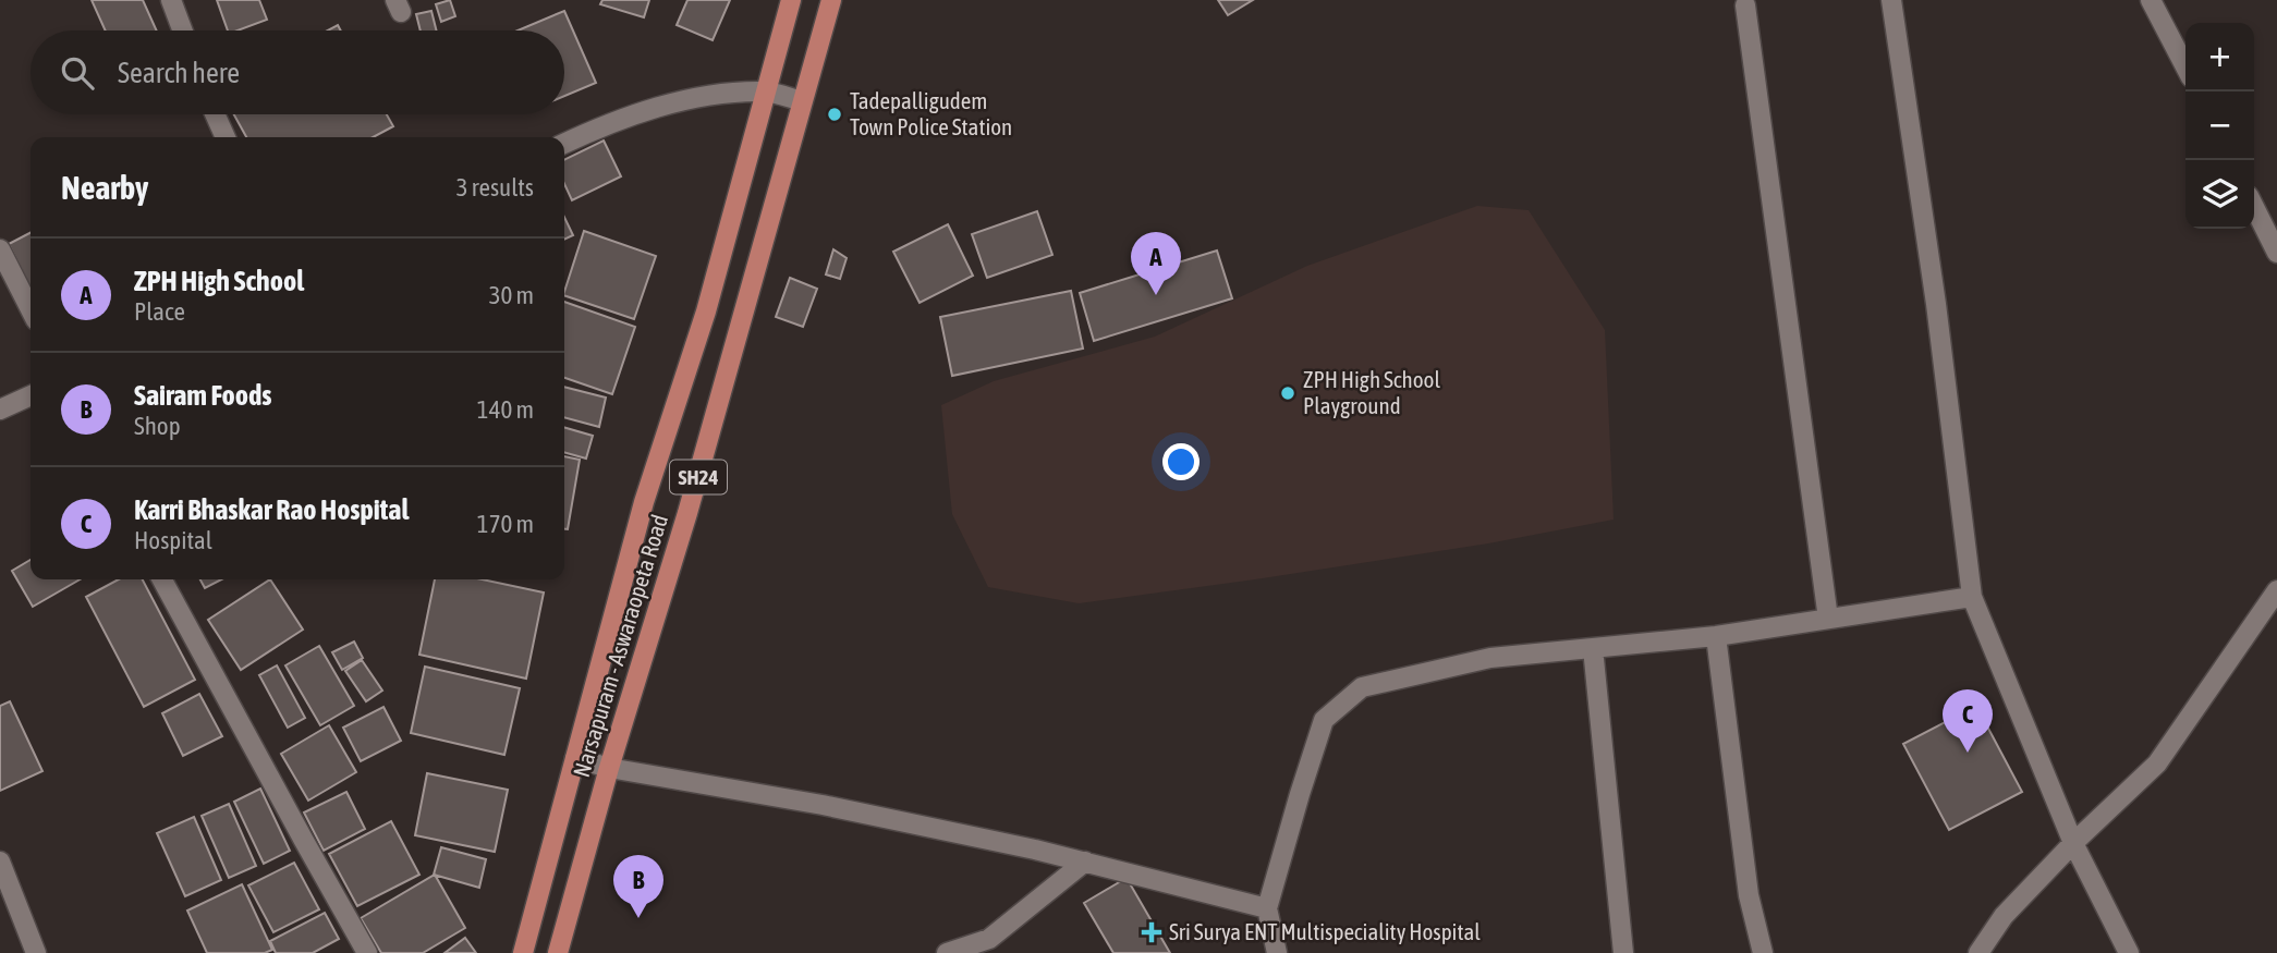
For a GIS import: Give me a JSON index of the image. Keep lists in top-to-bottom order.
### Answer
{
  "streets": {
    "main road": ["SH24", "Narsapuram - Aswaraopeta Road"]
  },
  "places": {
    "other": ["Tadepalligudem Town Police Station", "ZPH High School Playground"],
    "health": ["Sri Surya ENT Multispeciality Hospital"]
  },
  "page": {
    "map_buttons": ["+", "−"],
    "search": "Search here",
    "heading": ["Nearby", "3 results"],
    "pins": ["A", "C", "B"],
    "list": [
      {
        "mark": "A",
        "name": "ZPH High School",
        "note": "Place",
        "value": "30 m"
      },
      {
        "mark": "B",
        "name": "Sairam Foods",
        "note": "Shop",
        "value": "140 m"
      },
      {
        "mark": "C",
        "name": "Karri Bhaskar Rao Hospital",
        "note": "Hospital",
        "value": "170 m"
      }
    ]
  }
}
